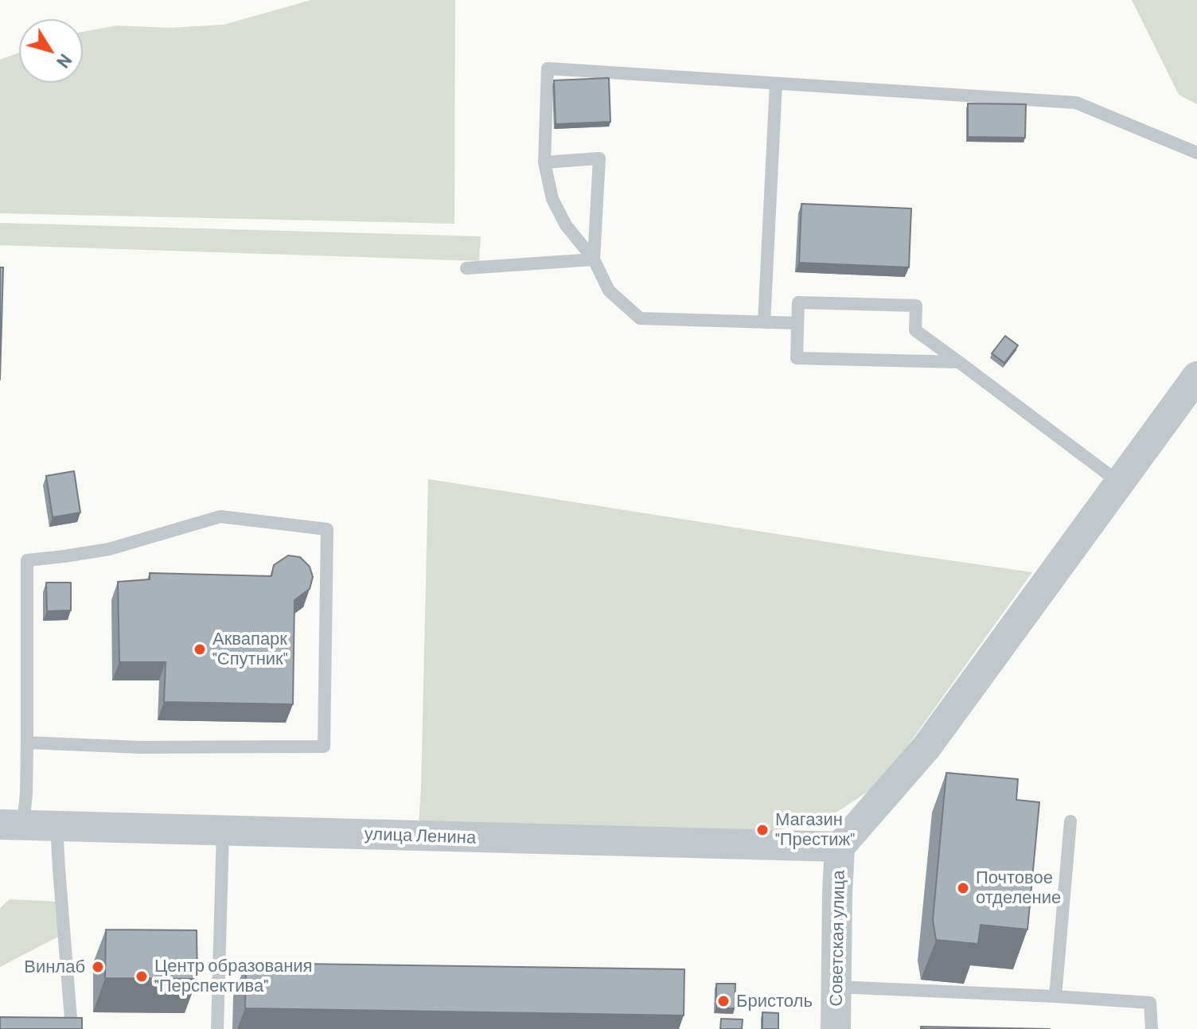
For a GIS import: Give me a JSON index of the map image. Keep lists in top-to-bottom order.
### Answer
{
  "streets": {
    "street": ["улица Ленина", "Советская улица"]
  },
  "crossings": [
    ["улица Ленина", "Советская улица"]
  ],
  "places": [
    "Аквапарк \"Спутник\"",
    "Магазин \"Престиж\"",
    "Почтовое отделение",
    "Винлаб",
    "Центр образования \"Перспектива\"",
    "Бристоль"
  ],
  "north": "bottom right"
}
